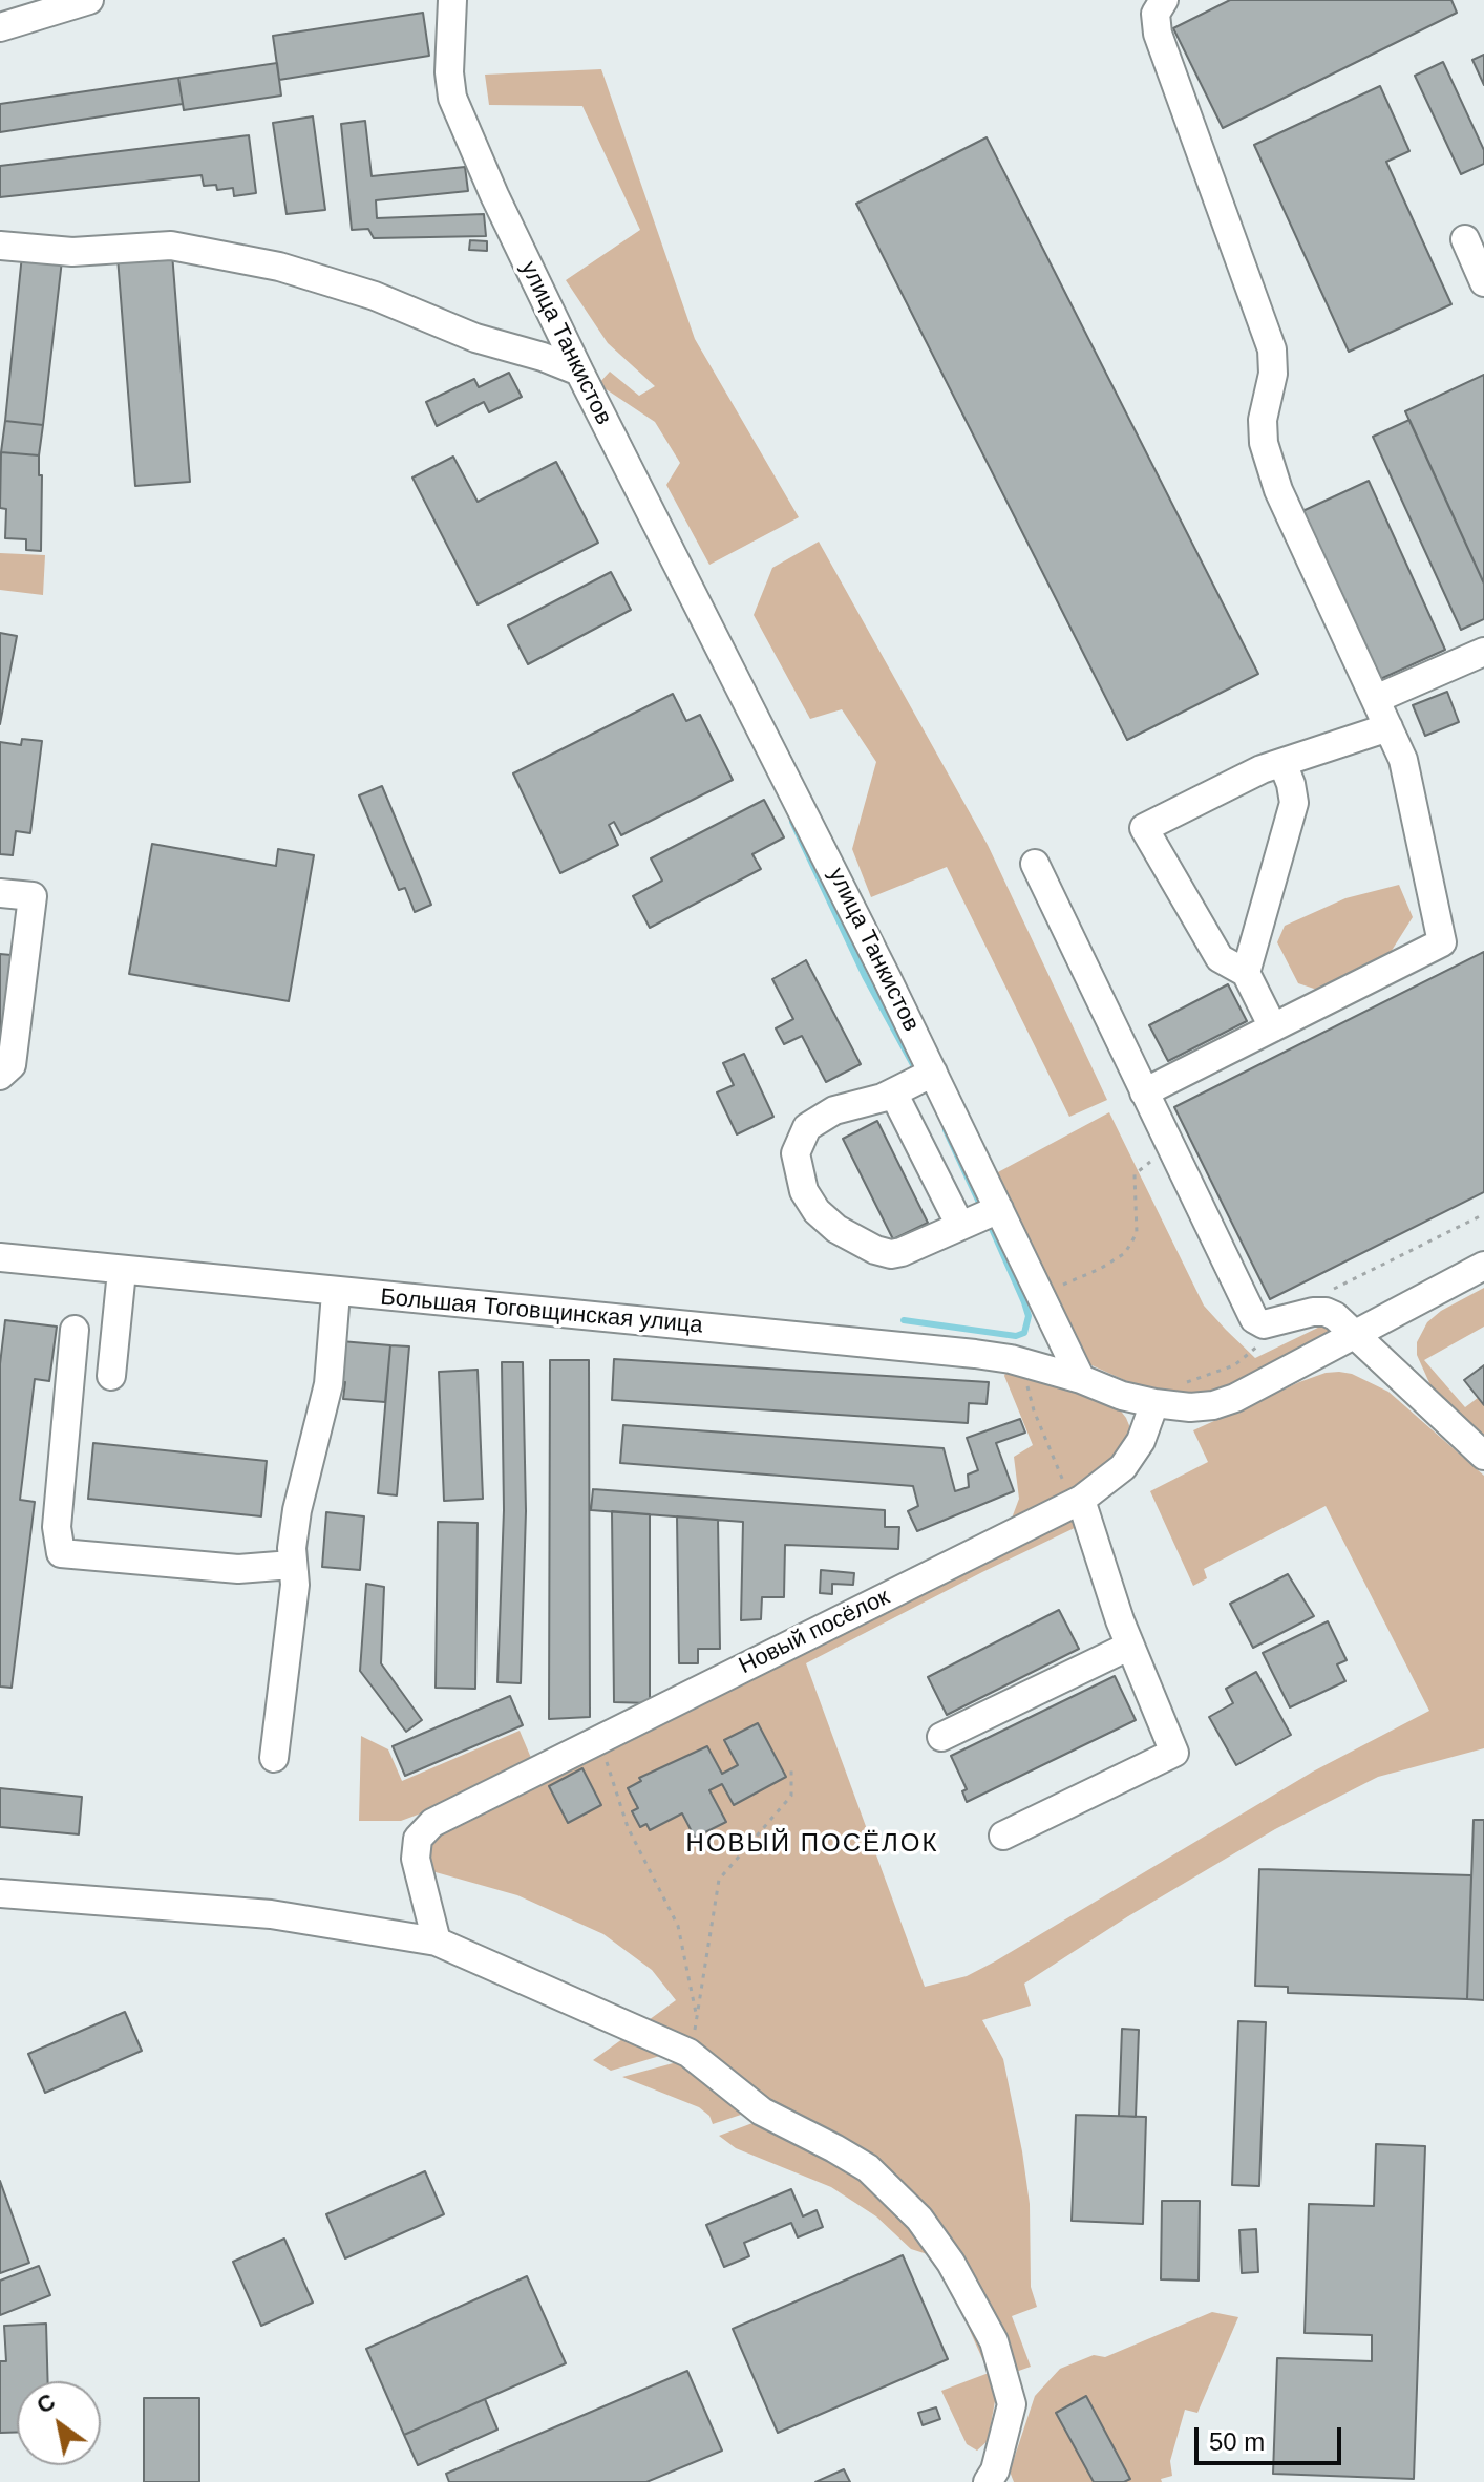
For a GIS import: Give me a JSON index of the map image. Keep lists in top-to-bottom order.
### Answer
{
  "streets": {
    "street": ["улица Танкистов", "Большая Тоговщинская улица", "Новый посёлок"]
  },
  "crossings": [
    ["улица Танкистов", "Большая Тоговщинская улица"]
  ],
  "districts": ["НОВЫЙ ПОСЁЛОК"],
  "scale_bar": "50 m",
  "north": "top left"
}
